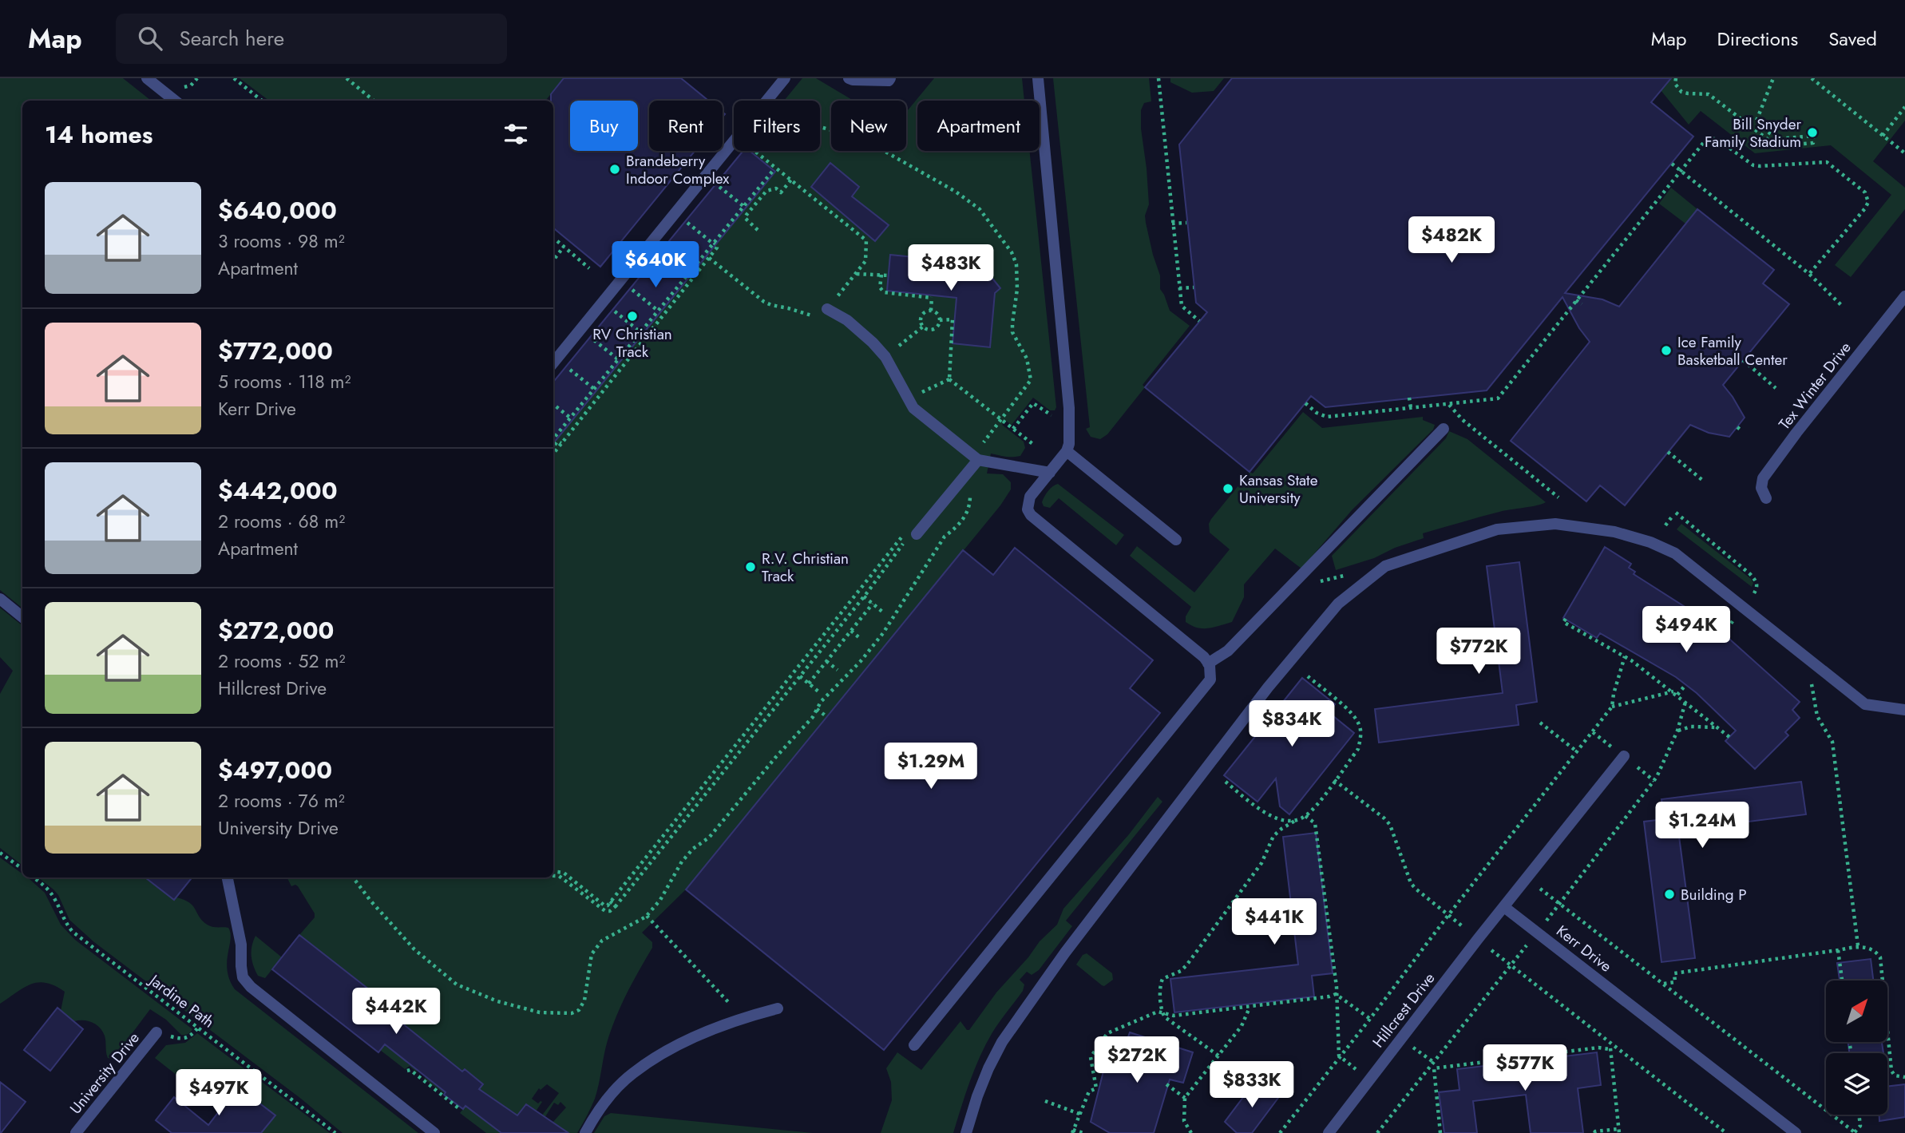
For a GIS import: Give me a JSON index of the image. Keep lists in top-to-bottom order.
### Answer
{
  "streets": {
    "street": [
      "Tex Winter Drive",
      "Kerr Drive",
      "Hillcrest Drive",
      "University Drive"
    ],
    "path": ["Jardine Path"]
  },
  "crossings": [
    ["Kerr Drive", "Hillcrest Drive"]
  ],
  "places": [
    "Bill Snyder Family Stadium",
    "Brandeberry Indoor Complex",
    "RV Christian Track",
    "Ice Family Basketball Center",
    "Kansas State University",
    "R.V. Christian Track",
    "Building P"
  ],
  "north": "top right",
  "page": {
    "header": "Map",
    "search": "Search here",
    "nav": ["Map", "Directions", "Saved"],
    "chip": [
      "Buy",
      "Rent",
      "Filters",
      "New",
      "Apartment"
    ],
    "heading": "14 homes",
    "list": [
      {
        "name": "$640,000",
        "note": "3 rooms · 98 m² · Apartment"
      },
      {
        "name": "$772,000",
        "note": "5 rooms · 118 m² · Kerr Drive"
      },
      {
        "name": "$442,000",
        "note": "2 rooms · 68 m² · Apartment"
      },
      {
        "name": "$272,000",
        "note": "2 rooms · 52 m² · Hillcrest Drive"
      },
      {
        "name": "$497,000",
        "note": "2 rooms · 76 m² · University Drive"
      }
    ],
    "price": [
      "$482K",
      "$640K",
      "$483K",
      "$494K",
      "$772K",
      "$834K",
      "$1.29M",
      "$1.24M",
      "$441K",
      "$442K",
      "$272K",
      "$577K",
      "$833K",
      "$497K"
    ]
  }
}
